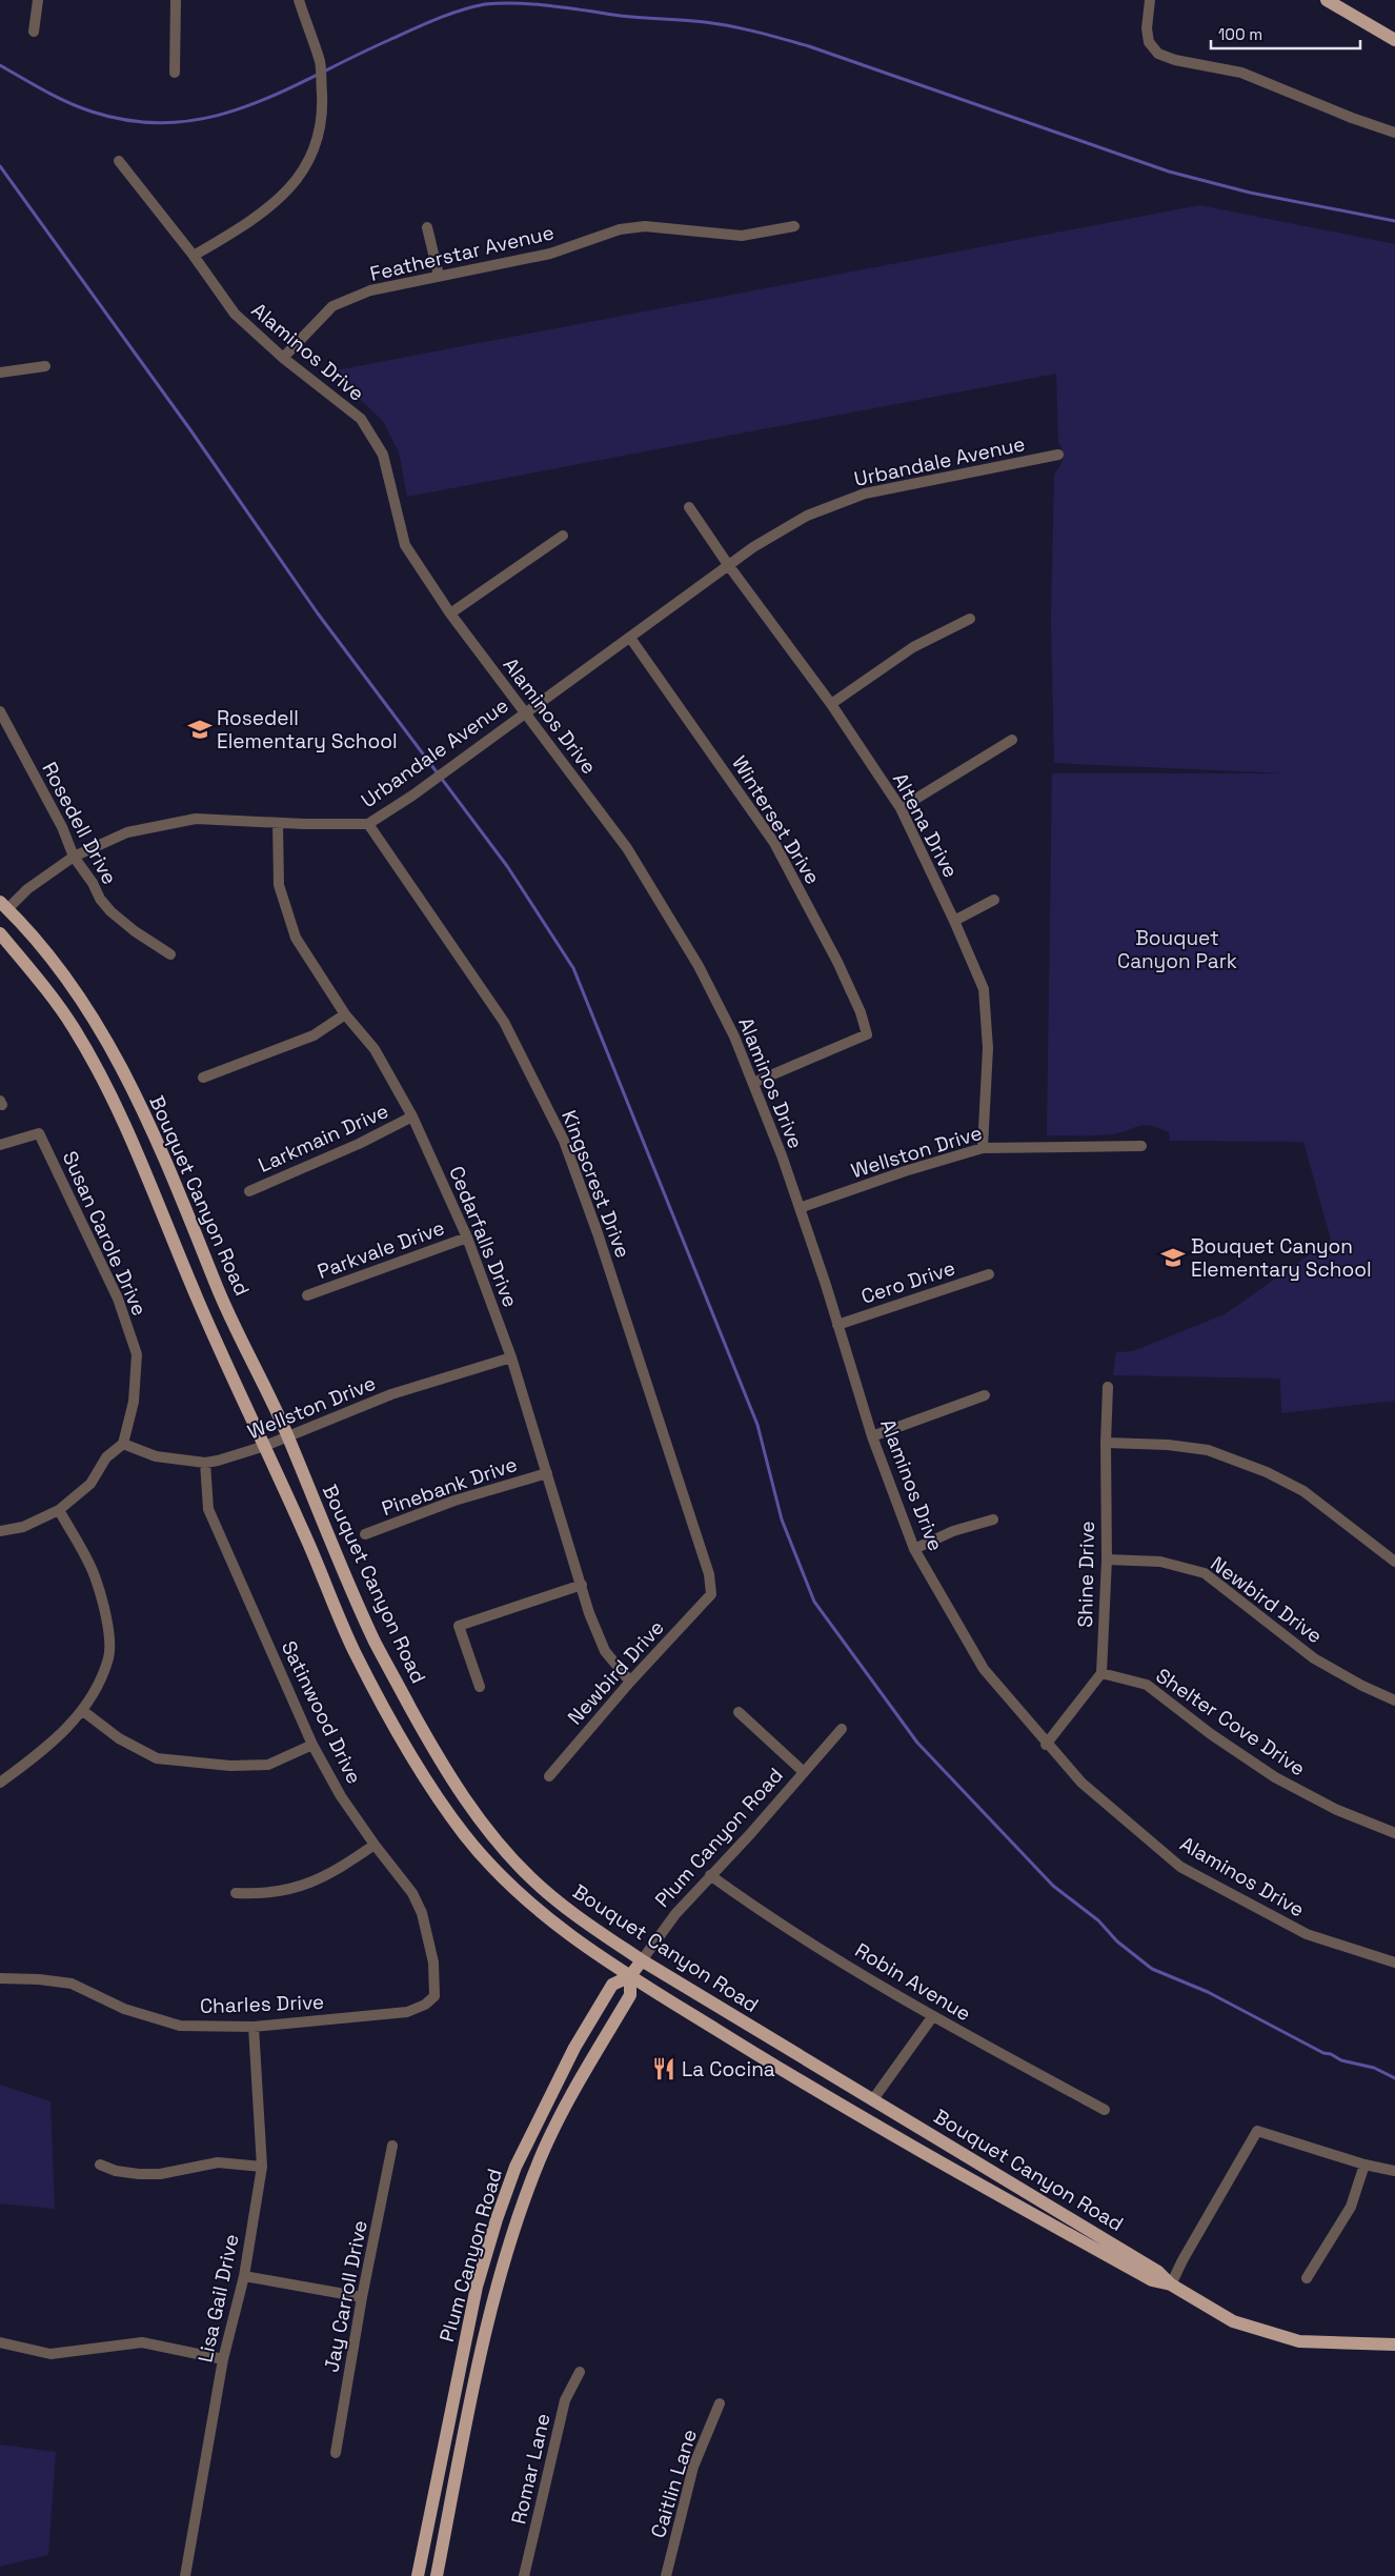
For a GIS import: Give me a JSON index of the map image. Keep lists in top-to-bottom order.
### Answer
{
  "streets": {
    "main road": ["Bouquet Canyon Road", "Plum Canyon Road"],
    "street": [
      "Featherstar Avenue",
      "Alaminos Drive",
      "Urbandale Avenue",
      "Winterset Drive",
      "Rosedell Drive",
      "Altena Drive",
      "Larkmain Drive",
      "Wellston Drive",
      "Kingscrest Drive",
      "Susan Carole Drive",
      "Cedarfalls Drive",
      "Parkvale Drive",
      "Cero Drive",
      "Pinebank Drive",
      "Shine Drive",
      "Newbird Drive",
      "Satinwood Drive",
      "Shelter Cove Drive",
      "Robin Avenue",
      "Charles Drive",
      "Jay Carroll Drive",
      "Lisa Gail Drive",
      "Romar Lane",
      "Caitlin Lane"
    ]
  },
  "crossings": [
    ["Featherstar Avenue", "Alaminos Drive"],
    ["Alaminos Drive", "Urbandale Avenue"],
    ["Alaminos Drive", "Winterset Drive"],
    ["Alaminos Drive", "Wellston Drive"],
    ["Alaminos Drive", "Cero Drive"],
    ["Urbandale Avenue", "Winterset Drive"],
    ["Urbandale Avenue", "Rosedell Drive"],
    ["Urbandale Avenue", "Altena Drive"],
    ["Urbandale Avenue", "Kingscrest Drive"],
    ["Urbandale Avenue", "Bouquet Canyon Road"],
    ["Urbandale Avenue", "Cedarfalls Drive"],
    ["Altena Drive", "Wellston Drive"],
    ["Larkmain Drive", "Cedarfalls Drive"],
    ["Wellston Drive", "Bouquet Canyon Road"],
    ["Wellston Drive", "Susan Carole Drive"],
    ["Wellston Drive", "Cedarfalls Drive"],
    ["Wellston Drive", "Satinwood Drive"],
    ["Kingscrest Drive", "Newbird Drive"],
    ["Bouquet Canyon Road", "Plum Canyon Road"],
    ["Cedarfalls Drive", "Parkvale Drive"],
    ["Cedarfalls Drive", "Pinebank Drive"],
    ["Cedarfalls Drive", "Newbird Drive"],
    ["Shine Drive", "Newbird Drive"],
    ["Shine Drive", "Shelter Cove Drive"],
    ["Satinwood Drive", "Charles Drive"],
    ["Plum Canyon Road", "Robin Avenue"],
    ["Charles Drive", "Lisa Gail Drive"]
  ],
  "parks": ["Bouquet Canyon Park"],
  "places": {
    "school or university": ["Rosedell Elementary School", "Bouquet Canyon Elementary School"],
    "restaurant": ["La Cocina"]
  },
  "scale_bar": "100 m"
}
